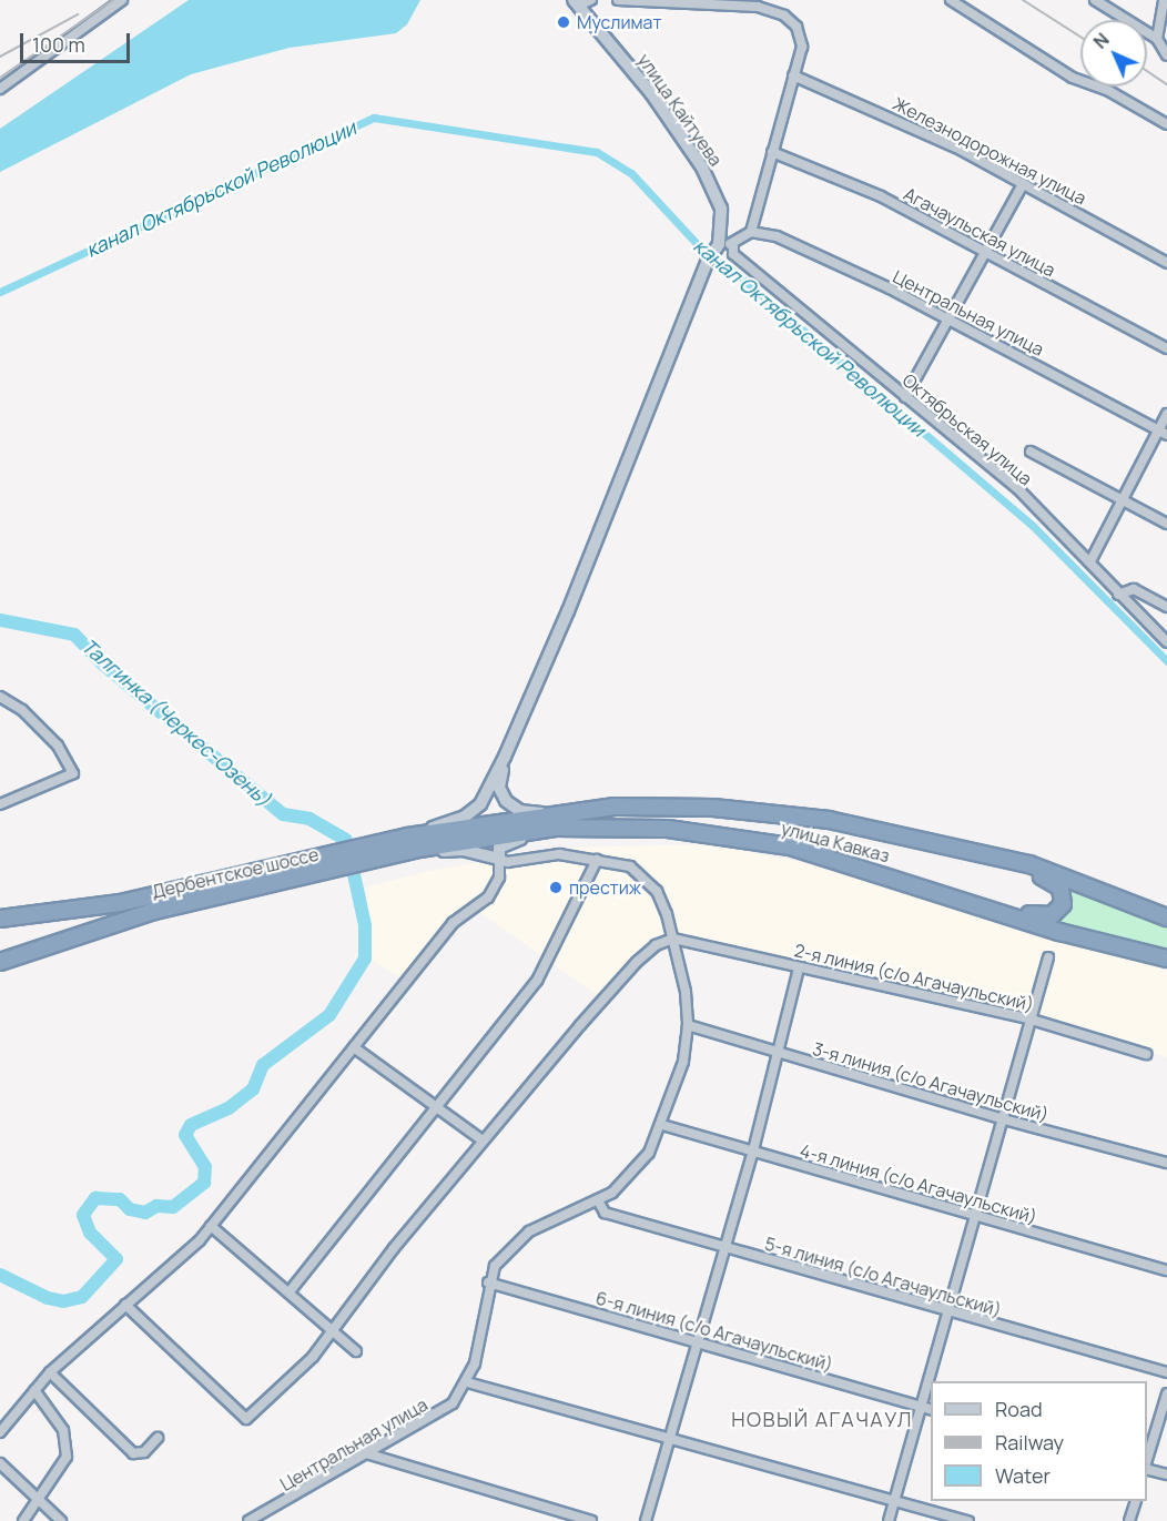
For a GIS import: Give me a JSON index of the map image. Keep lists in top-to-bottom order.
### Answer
{
  "streets": {
    "highway": ["улица Кавказ", "Дербентское шоссе"],
    "main road": ["улица Кайтуева"],
    "street": [
      "Железнодорожная улица",
      "Агачаульская улица",
      "Центральная улица",
      "Октябрьская улица",
      "2-я линия (с/о Агачаульский)",
      "3-я линия (с/о Агачаульский)",
      "4-я линия (с/о Агачаульский)",
      "5-я линия (с/о Агачаульский)",
      "6-я линия (с/о Агачаульский)"
    ]
  },
  "crossings": [
    ["Центральная улица", "2-я линия (с/о Агачаульский)"],
    ["Центральная улица", "3-я линия (с/о Агачаульский)"],
    ["Центральная улица", "4-я линия (с/о Агачаульский)"],
    ["Центральная улица", "5-я линия (с/о Агачаульский)"],
    ["Центральная улица", "6-я линия (с/о Агачаульский)"],
    ["улица Кавказ", "Дербентское шоссе"]
  ],
  "districts": ["НОВЫЙ АГАЧАУЛ"],
  "water": ["канал Октябрьской Революции", "Талгинка (Черкес-Озень)"],
  "places": ["Муслимат", "престиж"],
  "legend": ["Road", "Railway", "Water"],
  "scale_bar": "100 m",
  "north": "top left"
}
